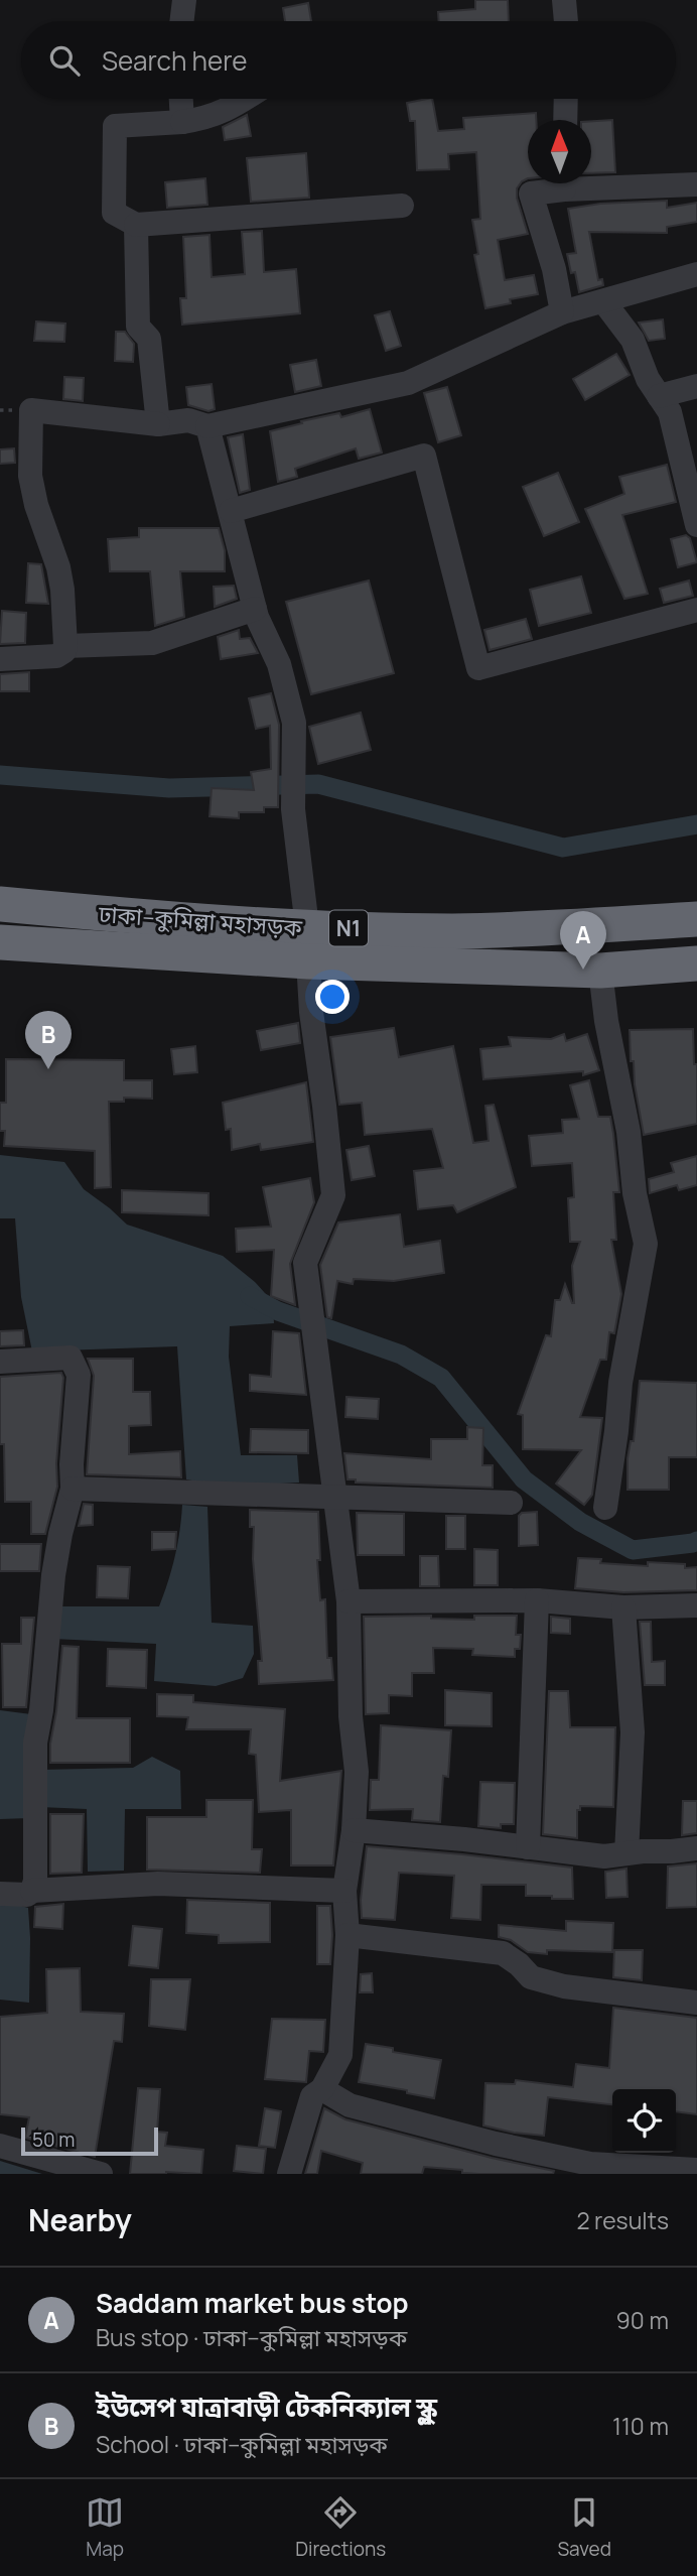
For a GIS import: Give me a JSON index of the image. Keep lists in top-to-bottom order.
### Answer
{
  "streets": {
    "highway": ["ঢাকা–কুমিল্লা মহাসড়ক", "N1"]
  },
  "scale_bar": "50 m",
  "north": "top",
  "page": {
    "search": "Search here",
    "pins": ["A", "B"],
    "scale": "50 m",
    "heading": ["Nearby", "2 results"],
    "list": [
      {
        "mark": "A",
        "name": "Saddam market bus stop",
        "note": "Bus stop · ঢাকা–কুমিল্লা মহাসড়ক",
        "value": "90 m"
      },
      {
        "mark": "B",
        "name": "ইউসেপ যাত্রাবাড়ী টেকনিক্যাল স্কুল",
        "note": "School · ঢাকা–কুমিল্লা মহাসড়ক",
        "value": "110 m"
      }
    ],
    "nav": ["Map", "Directions", "Saved"]
  }
}
